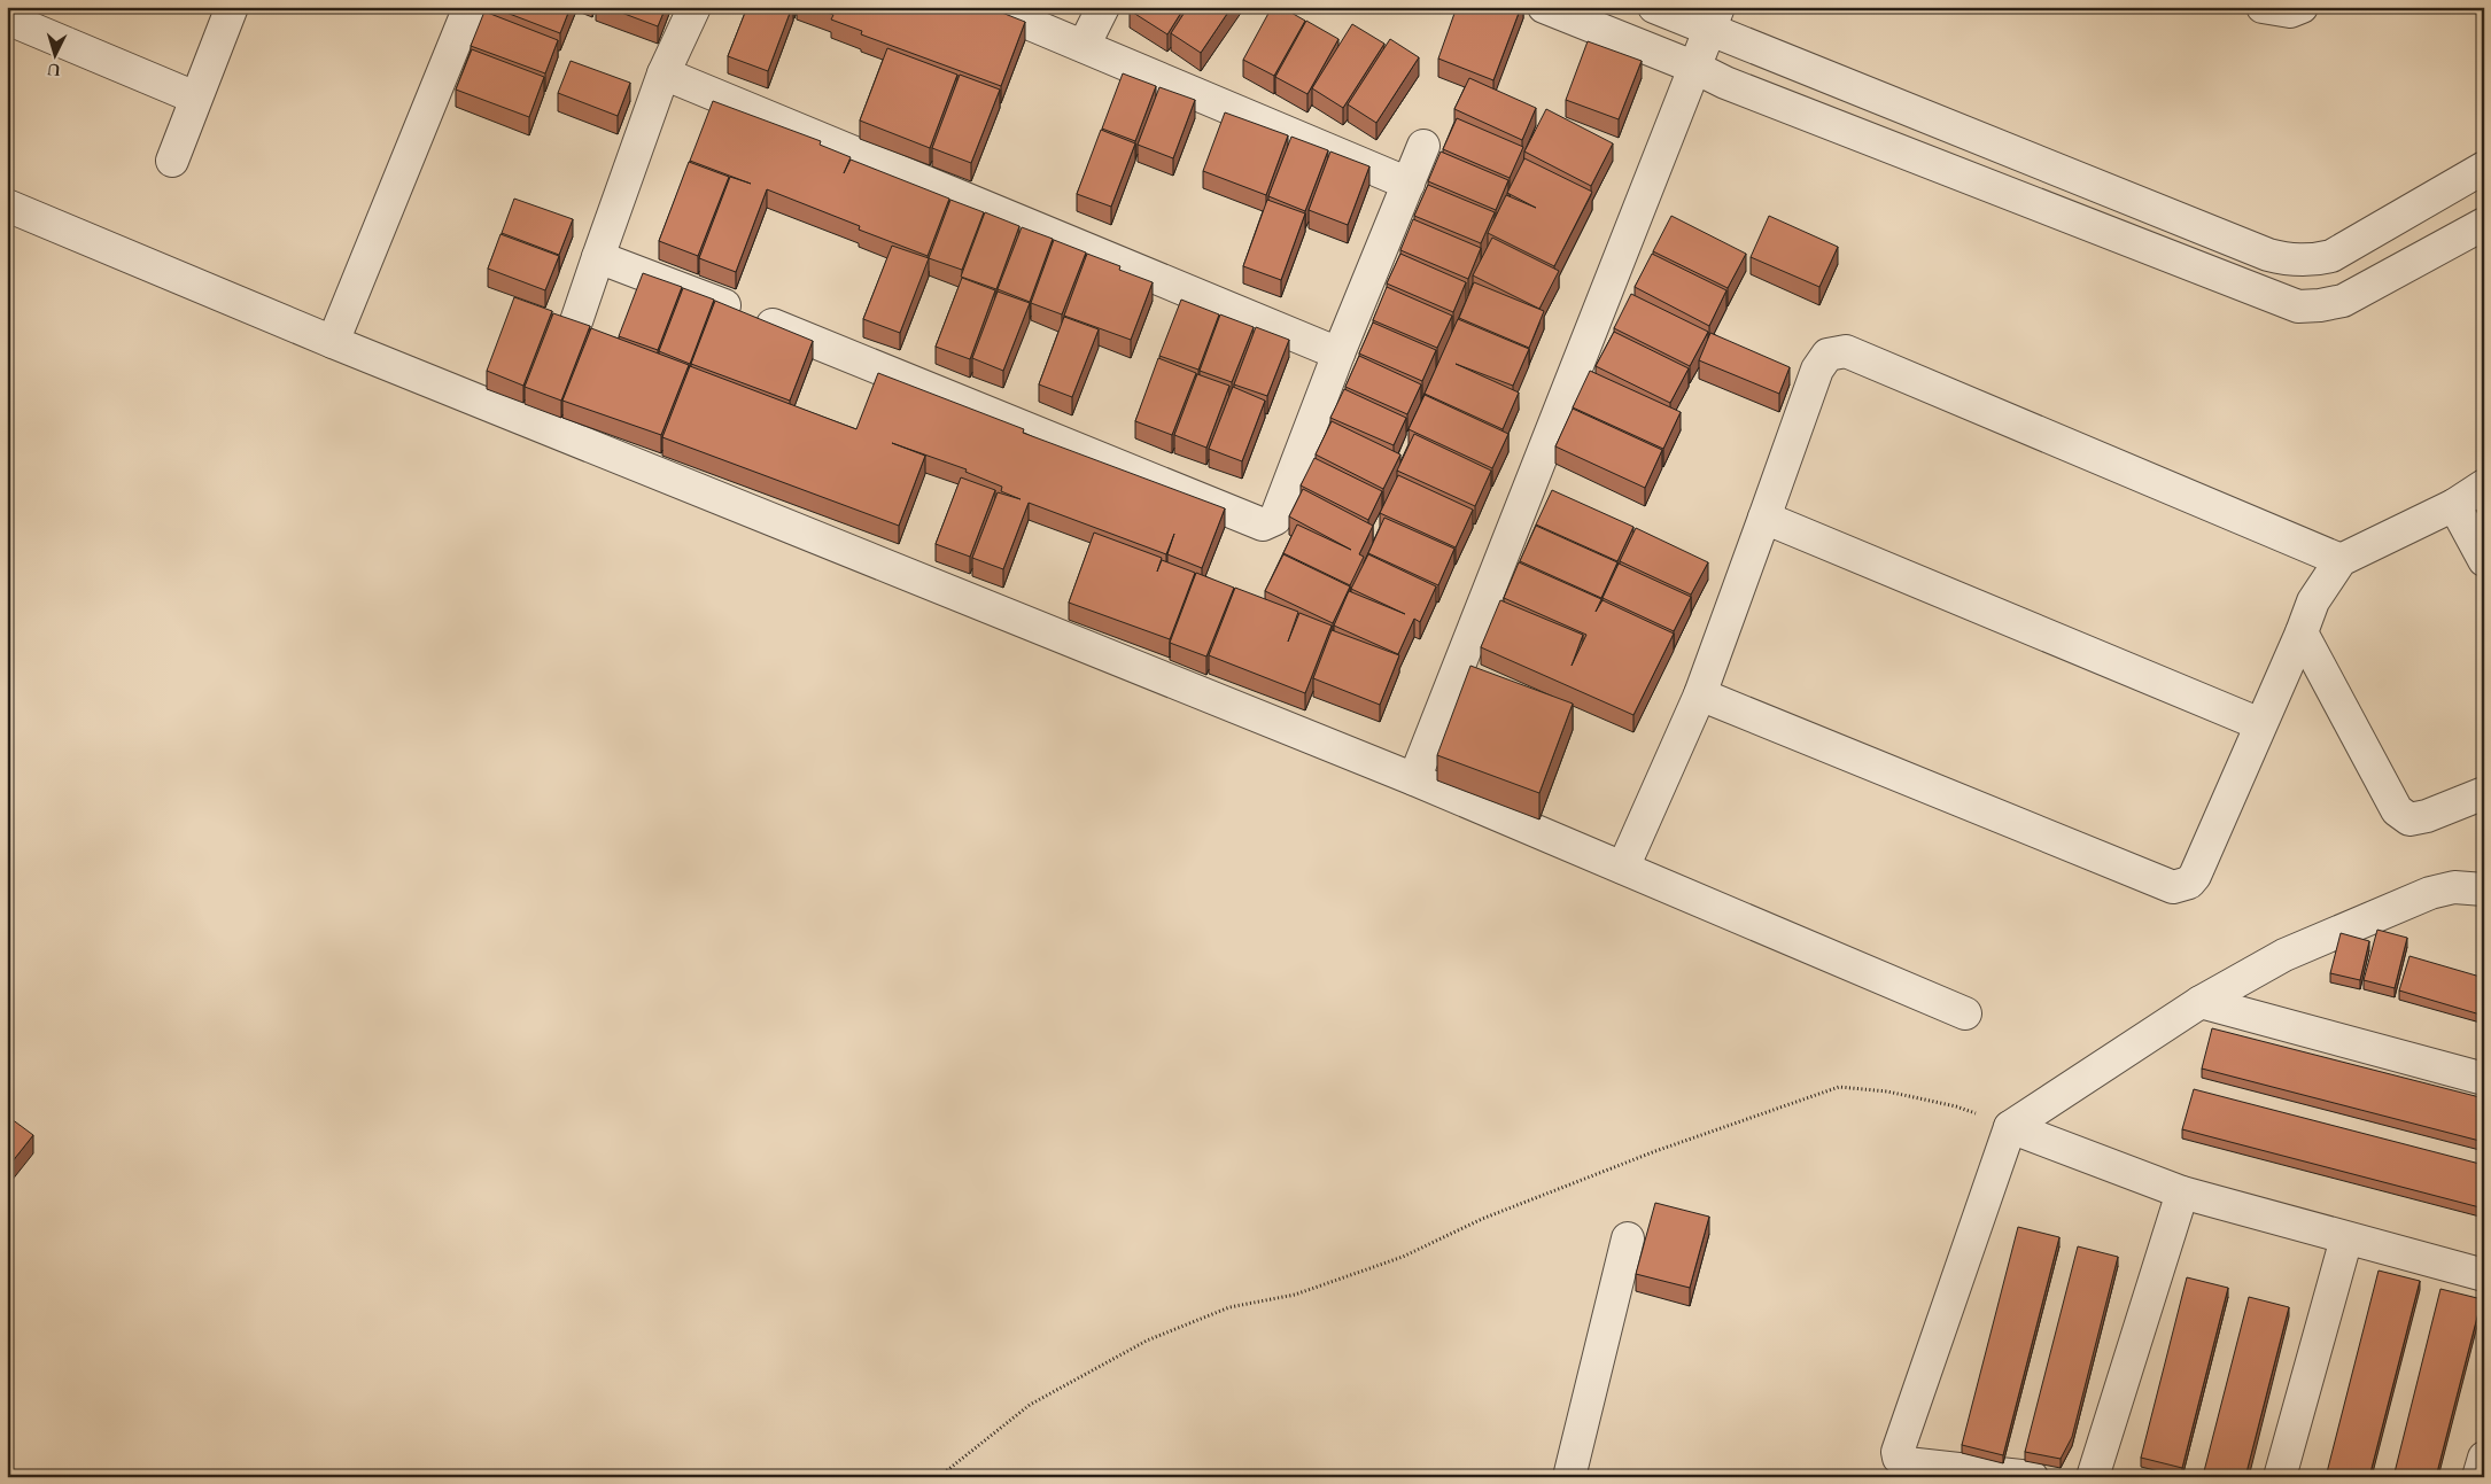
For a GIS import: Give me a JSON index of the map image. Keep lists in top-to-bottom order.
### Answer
{
  "north": "bottom"
}
